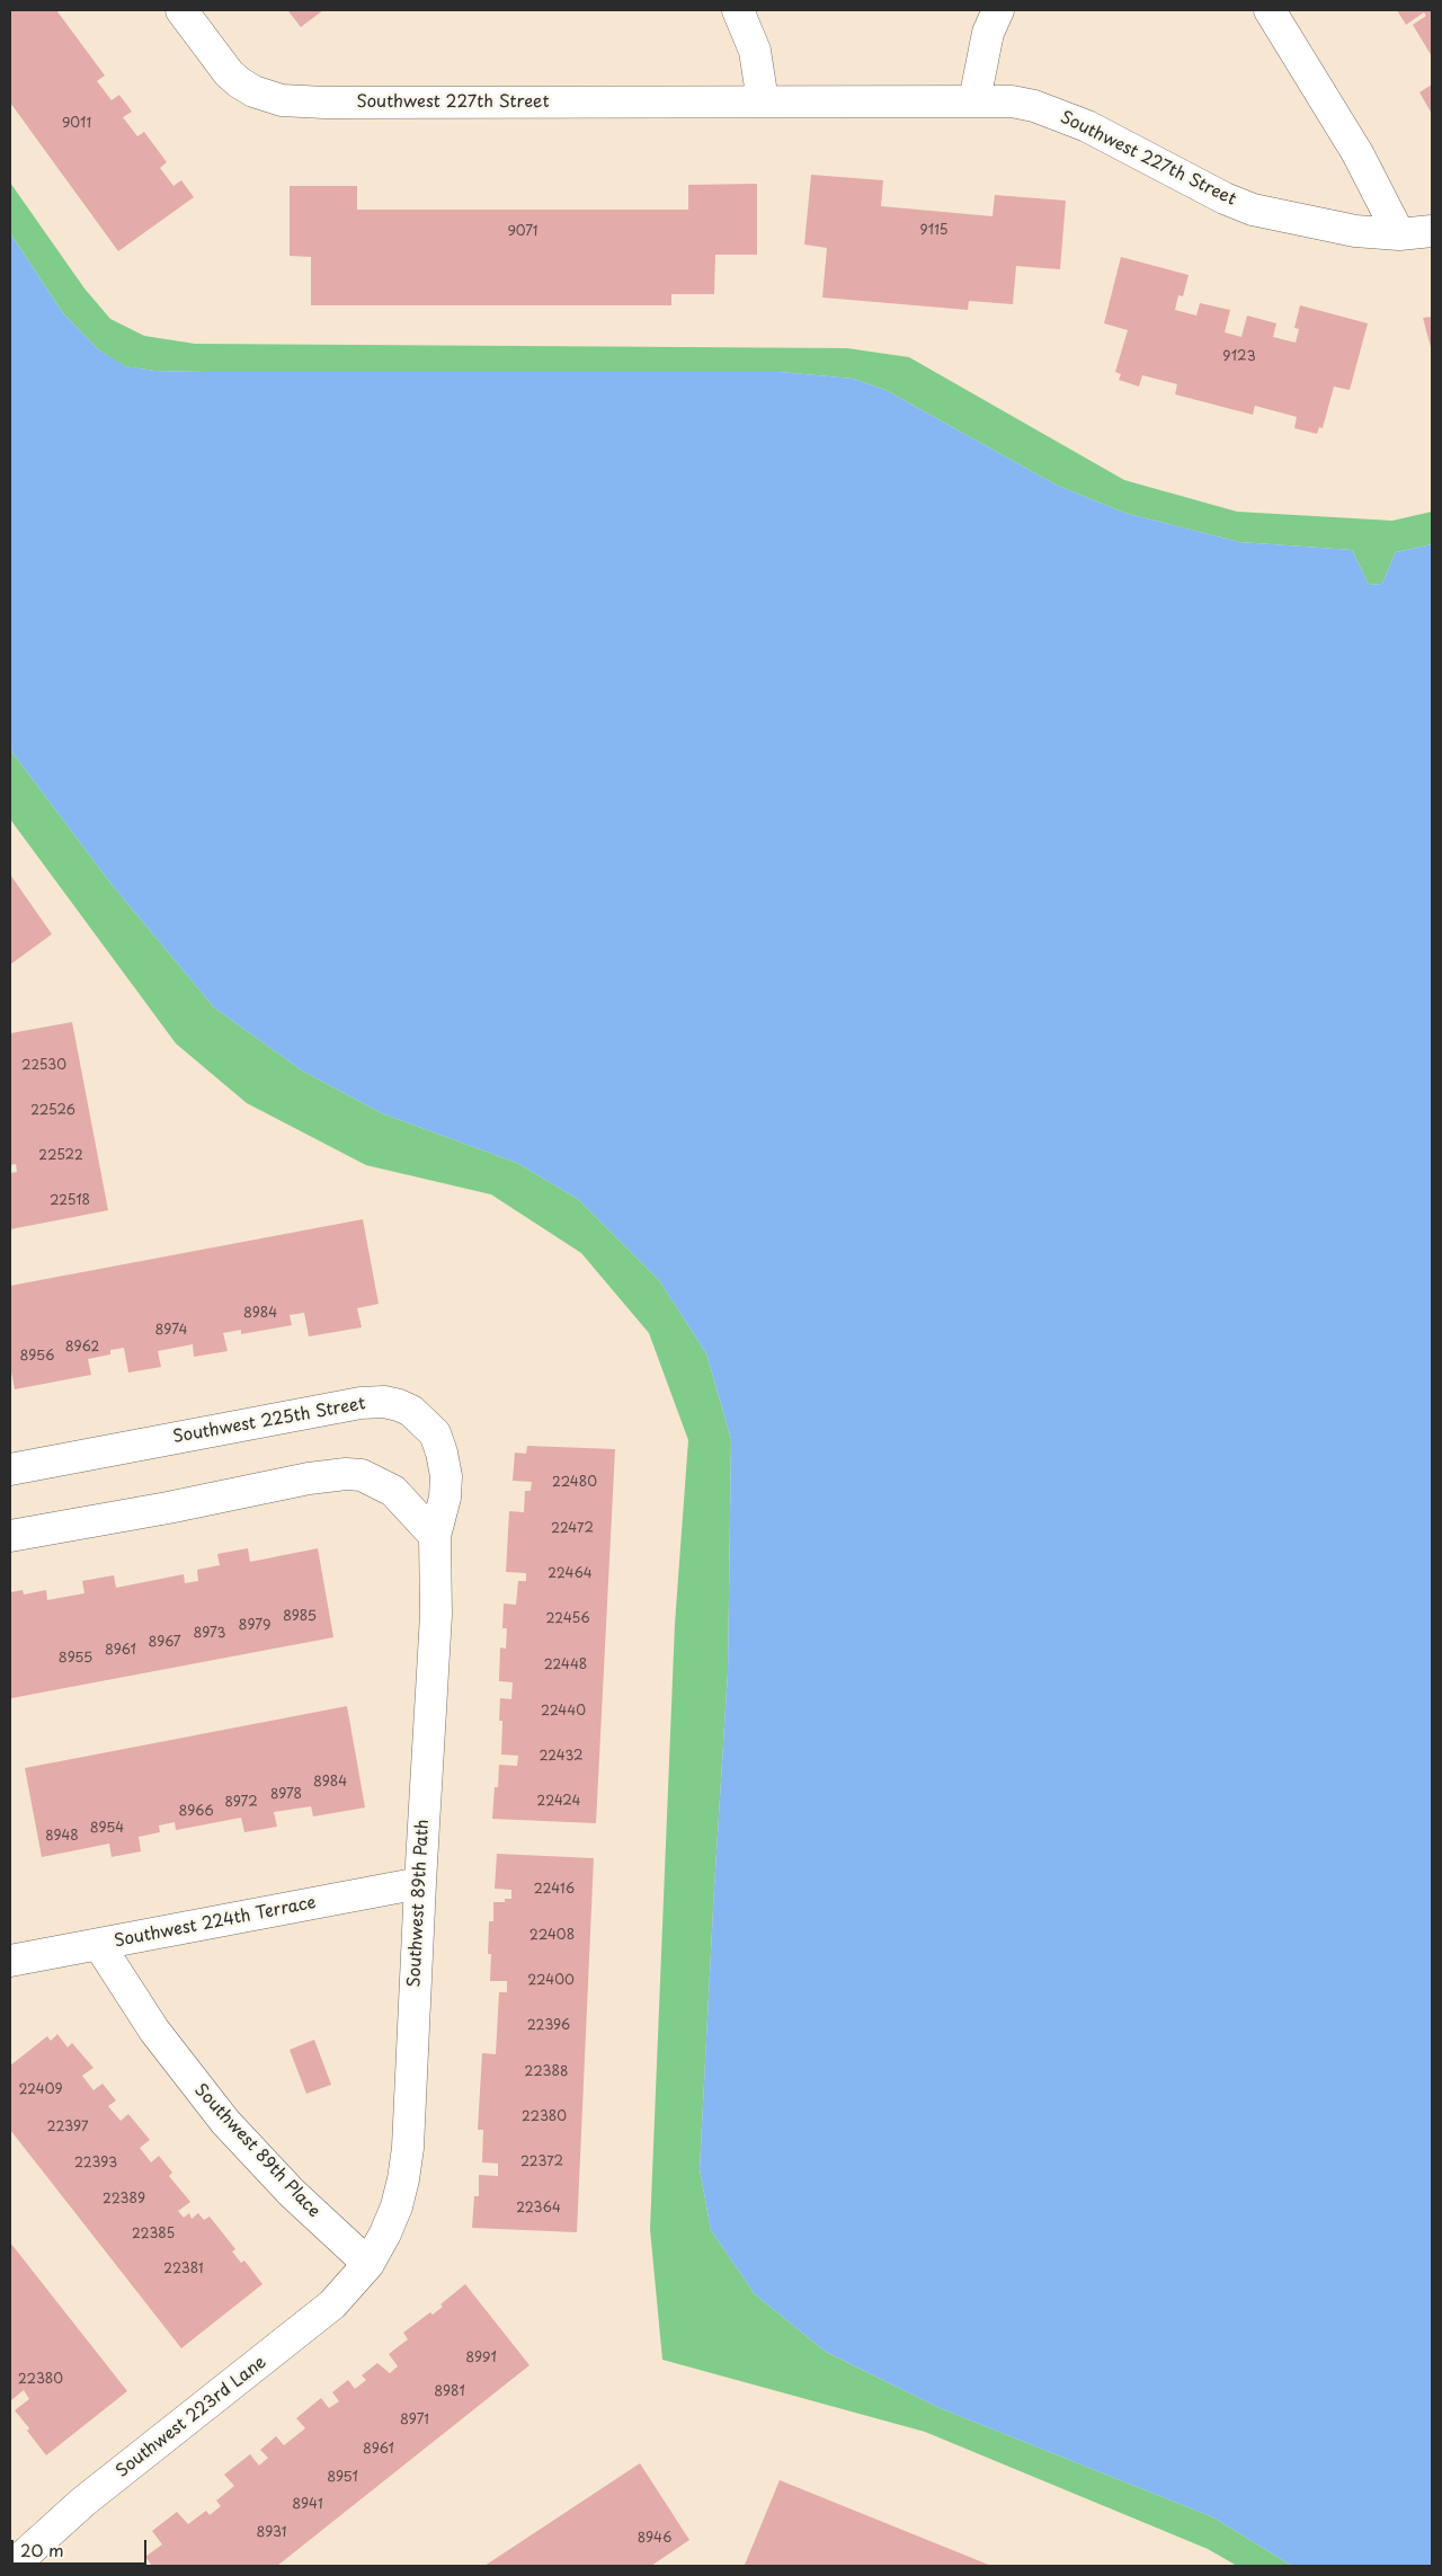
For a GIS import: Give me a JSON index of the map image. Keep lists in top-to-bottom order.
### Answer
{
  "streets": {
    "street": [
      "Southwest 227th Street",
      "Southwest 225th Street",
      "Southwest 89th Path",
      "Southwest 224th Terrace",
      "Southwest 89th Place",
      "Southwest 223rd Lane"
    ]
  },
  "crossings": [
    ["Southwest 225th Street", "Southwest 89th Path"],
    ["Southwest 89th Path", "Southwest 224th Terrace"],
    ["Southwest 89th Path", "Southwest 89th Place"],
    ["Southwest 89th Path", "Southwest 223rd Lane"],
    ["Southwest 224th Terrace", "Southwest 89th Place"],
    ["Southwest 89th Place", "Southwest 223rd Lane"]
  ],
  "house_numbers": [
    "9011",
    "9115",
    "9071",
    "9123",
    "22530",
    "22526",
    "22522",
    "22518",
    "8984",
    "8974",
    "8962",
    "8956",
    "22480",
    "22472",
    "22464",
    "8985",
    "22456",
    "8979",
    "8973",
    "8967",
    "8961",
    "8955",
    "22448",
    "22440",
    "22432",
    "8984",
    "8978",
    "22424",
    "8972",
    "8966",
    "8954",
    "8948",
    "22416",
    "22408",
    "22400",
    "22396",
    "22388",
    "22409",
    "22380",
    "22397",
    "22372",
    "22393",
    "22389",
    "22364",
    "22385",
    "22381",
    "8991",
    "22380",
    "8981",
    "8971",
    "8961",
    "8951",
    "8941",
    "8931",
    "8946"
  ],
  "scale_bar": "20 m"
}
